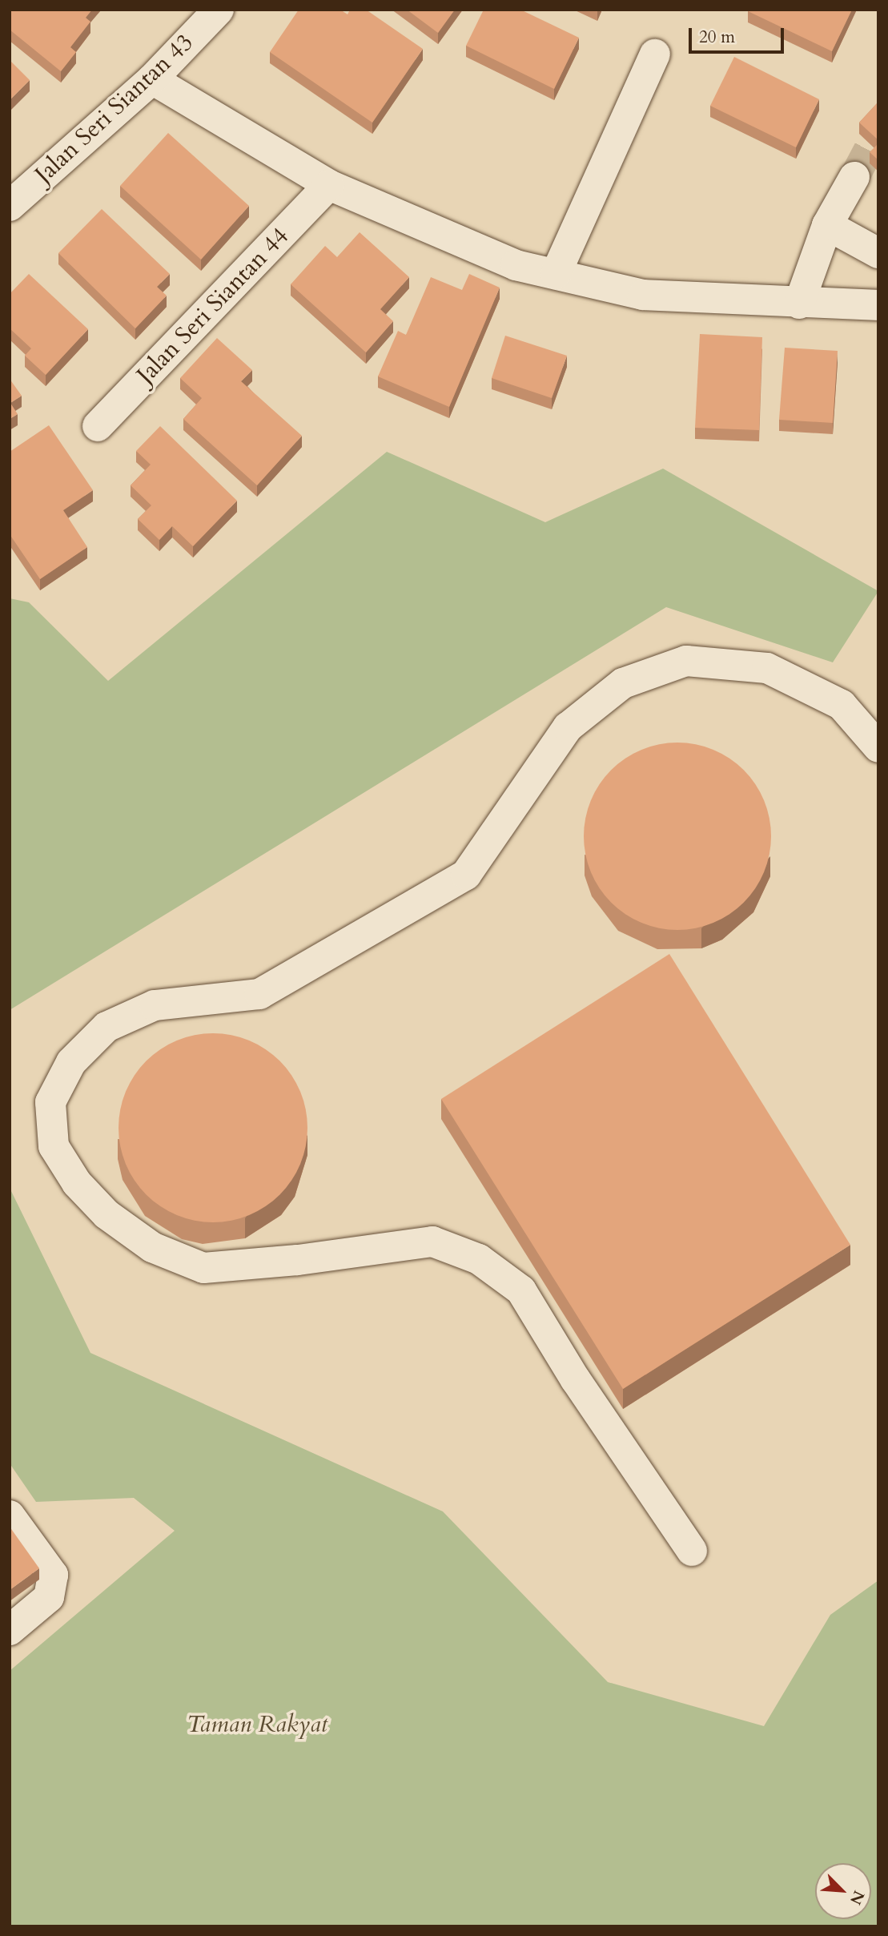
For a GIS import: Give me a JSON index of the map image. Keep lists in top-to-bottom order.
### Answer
{
  "streets": {
    "street": ["Jalan Seri Siantan 43", "Jalan Seri Siantan 44"]
  },
  "parks": ["Taman Rakyat"],
  "scale_bar": "20 m",
  "north": "bottom right"
}
